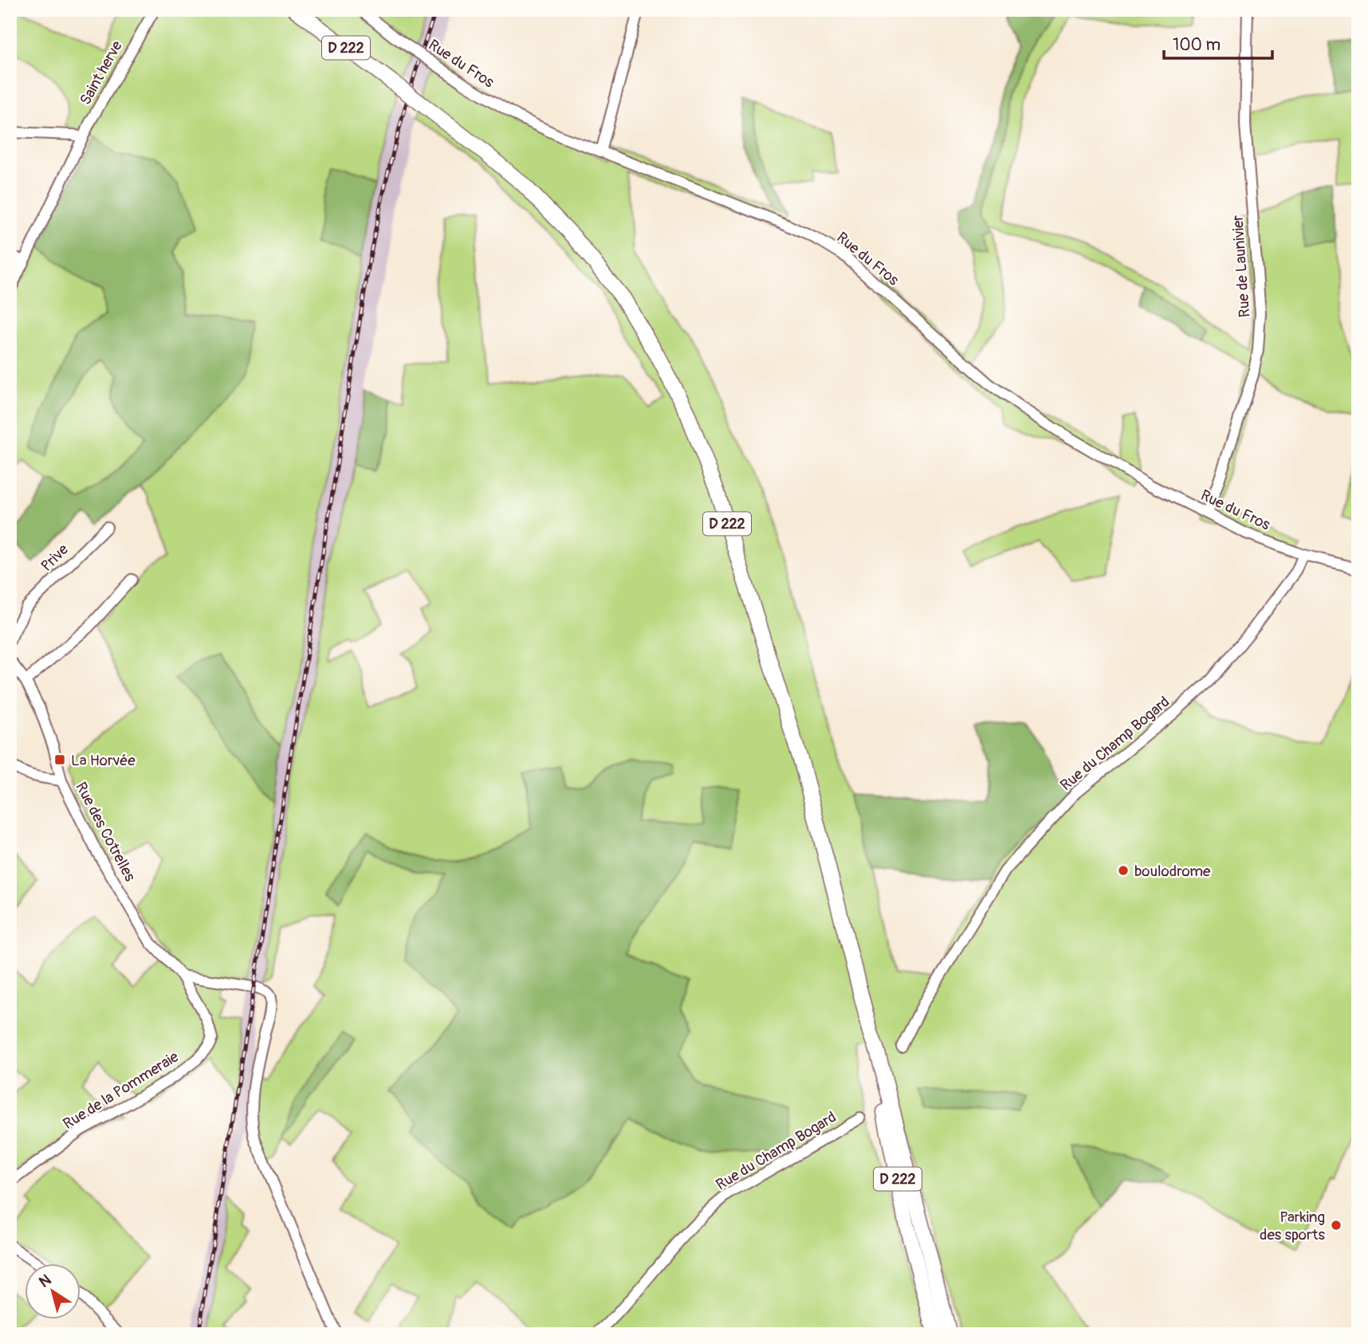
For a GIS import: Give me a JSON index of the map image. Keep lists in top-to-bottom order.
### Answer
{
  "streets": {
    "highway": ["D 222"],
    "street": [
      "Rue du Fros",
      "Saint herve",
      "Rue de Launivier",
      "Prive",
      "Rue du Champ Bogard",
      "Rue des Cotrelles",
      "Rue de la Pommeraie"
    ]
  },
  "crossings": [
    ["Rue du Fros", "Rue de Launivier"],
    ["Rue du Fros", "Rue du Champ Bogard"],
    ["Rue des Cotrelles", "Rue de la Pommeraie"]
  ],
  "places": {
    "transit": ["La Horvée"],
    "other": ["boulodrome", "Parking des sports"]
  },
  "scale_bar": "100 m",
  "north": "top left"
}
